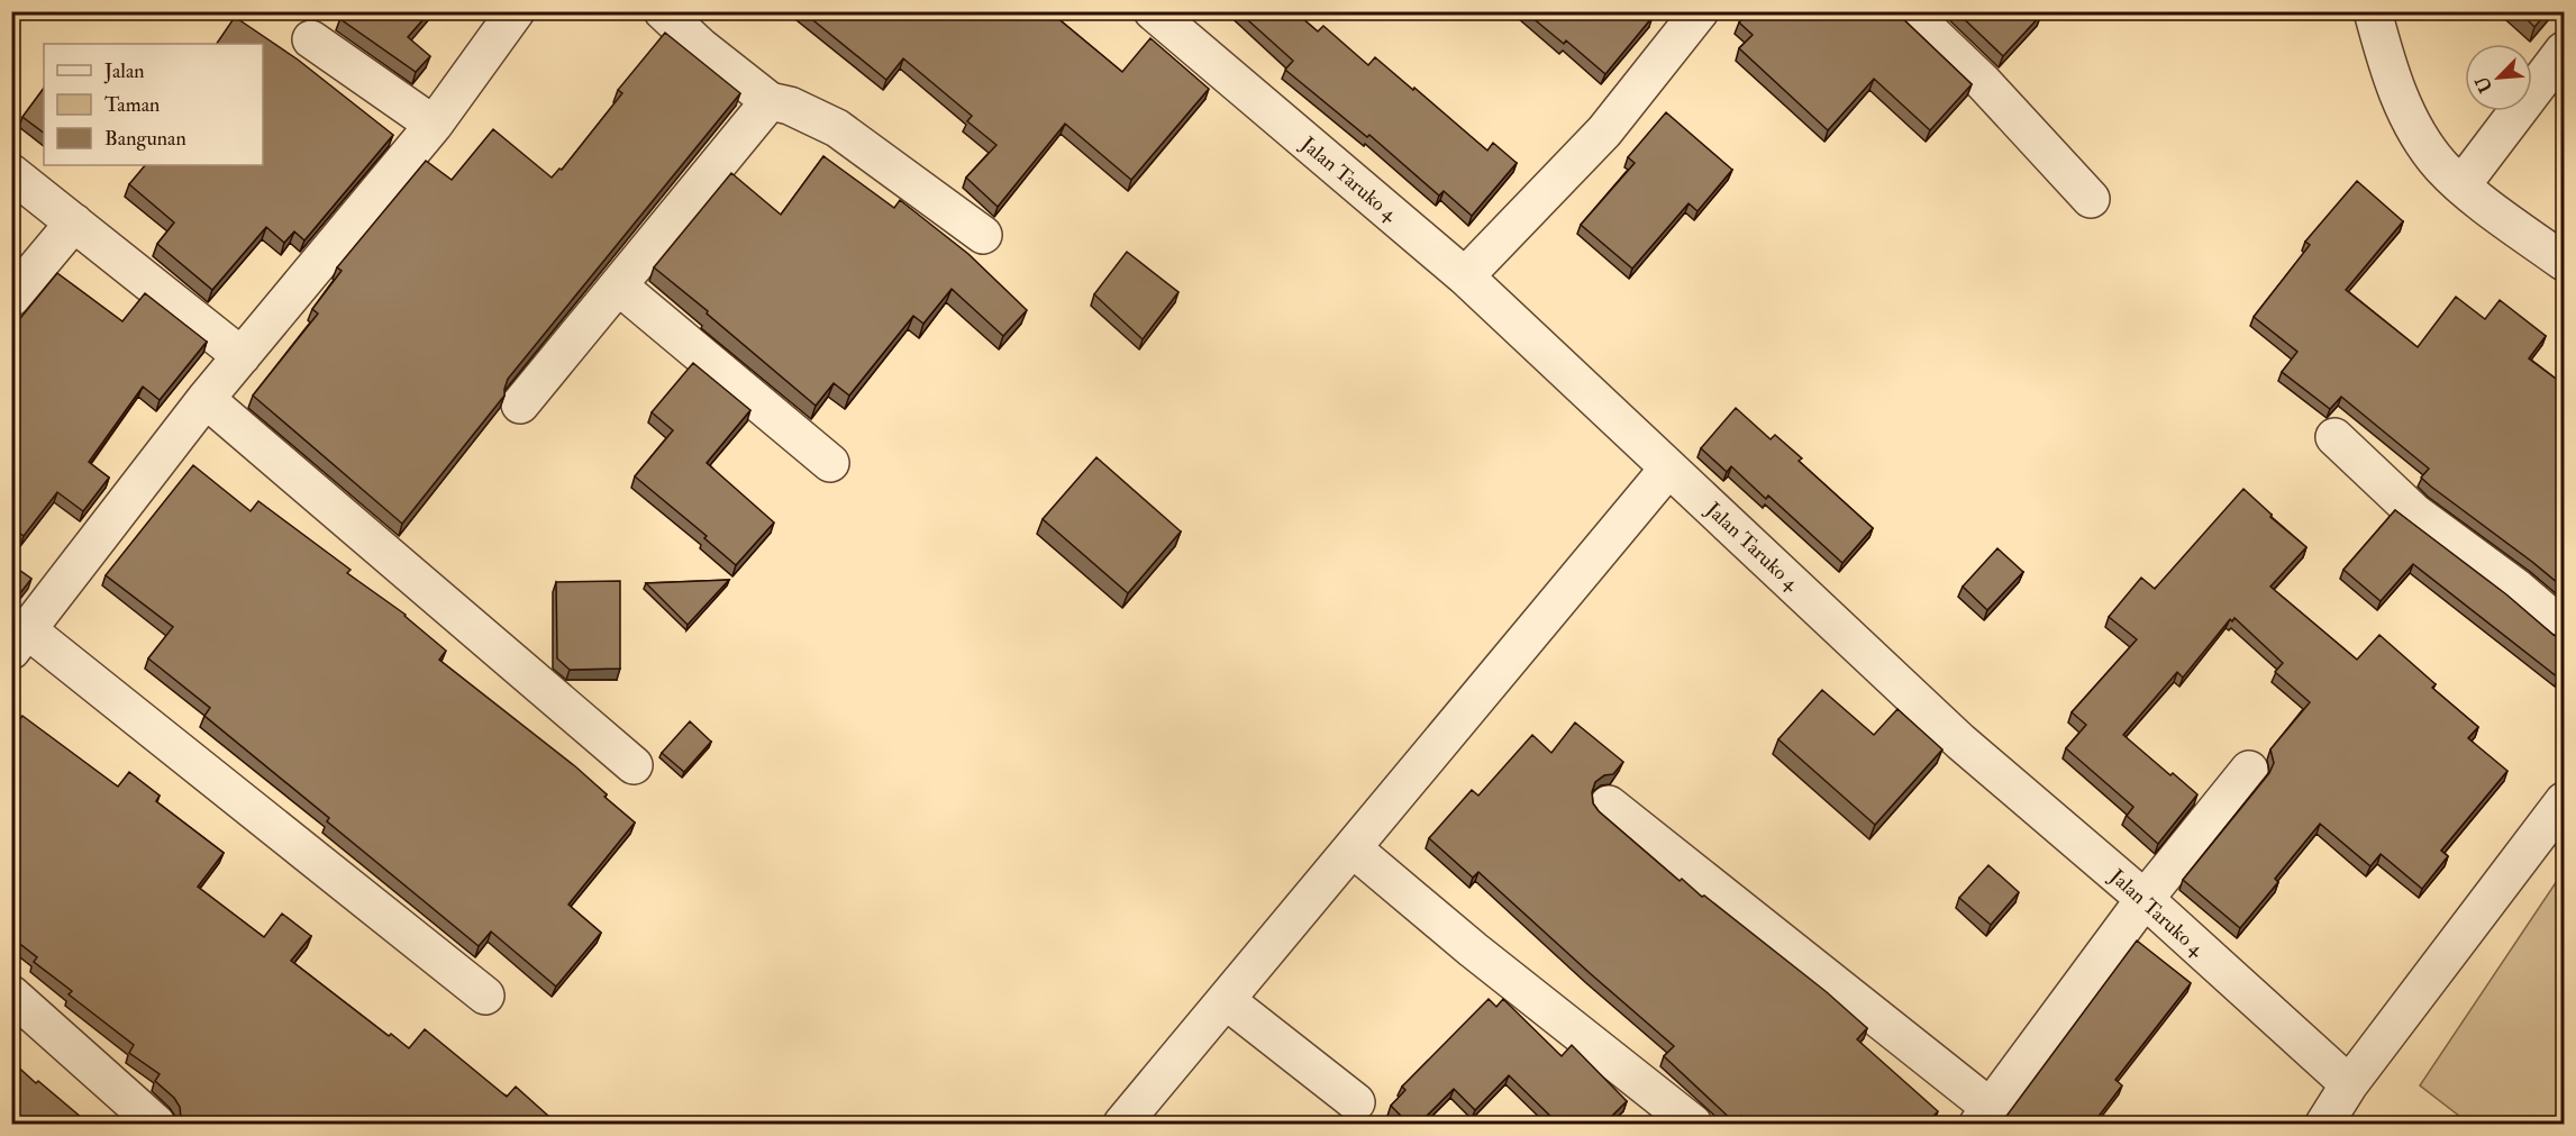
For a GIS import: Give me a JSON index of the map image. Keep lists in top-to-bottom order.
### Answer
{
  "streets": {
    "street": ["Jalan Taruko 4"]
  },
  "legend": ["Jalan", "Taman", "Bangunan"],
  "north": "bottom left"
}
